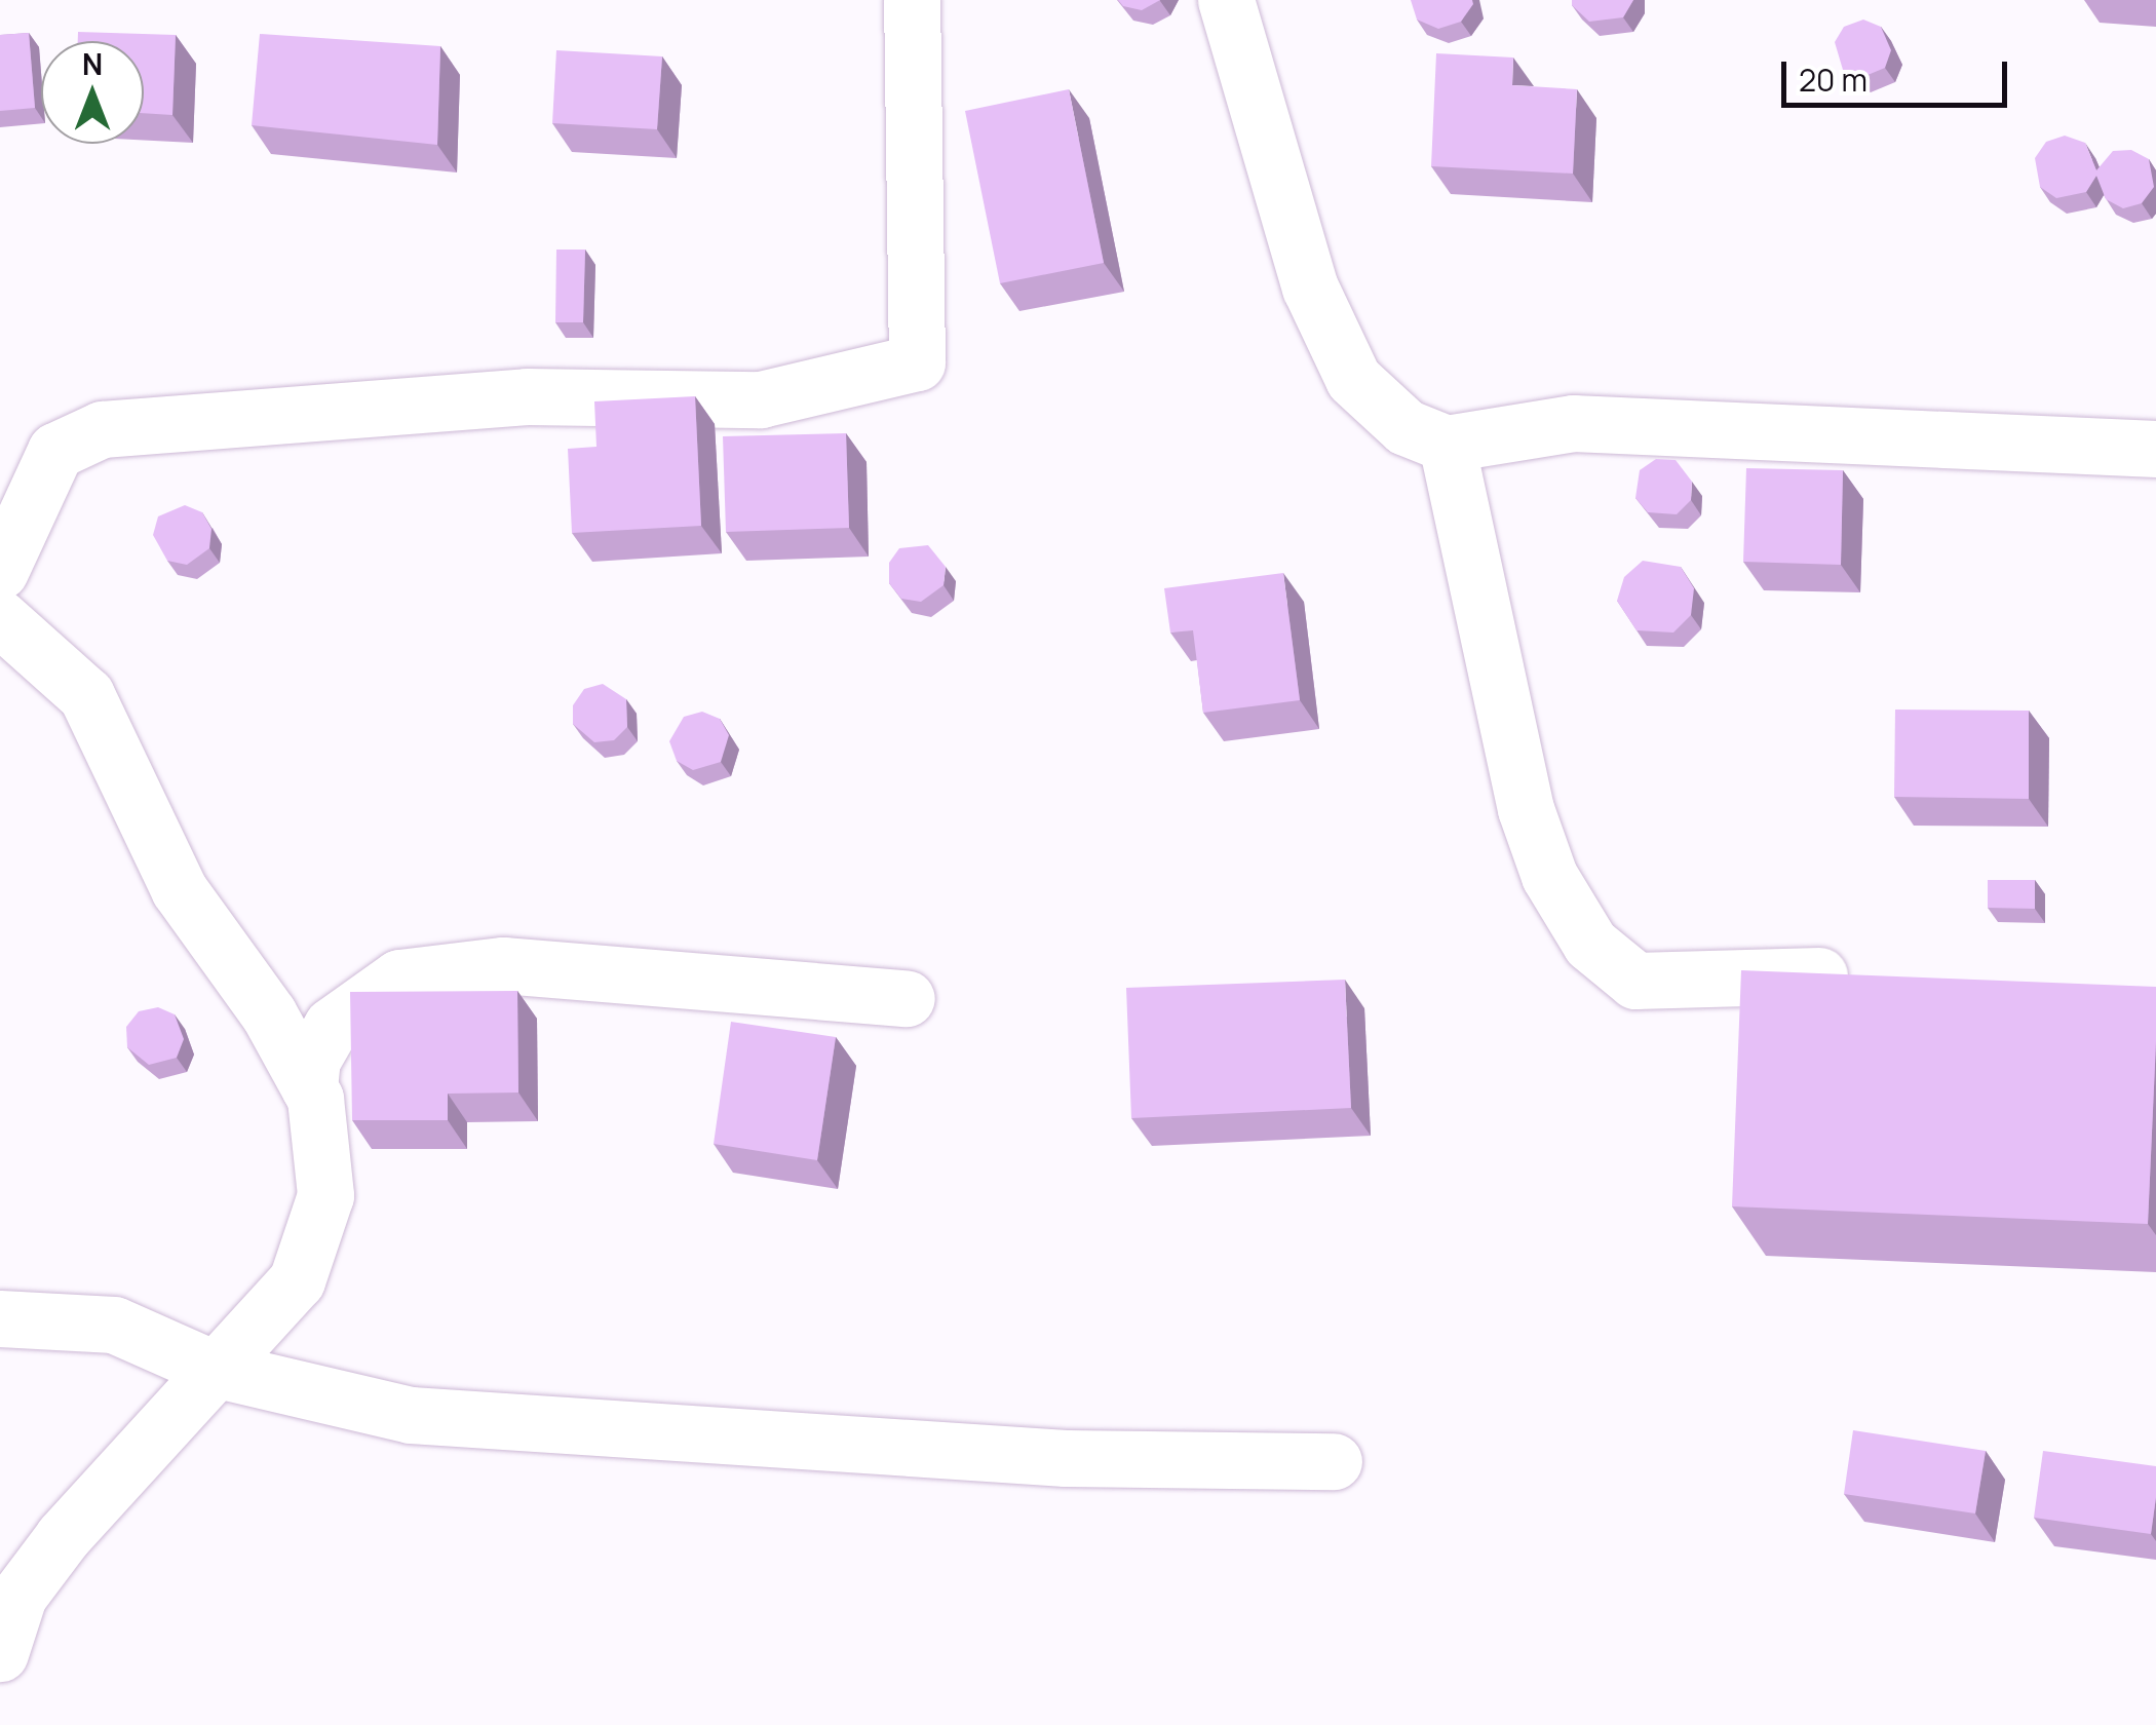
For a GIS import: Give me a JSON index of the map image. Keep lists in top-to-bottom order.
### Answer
{
  "scale_bar": "20 m",
  "north": "top"
}
